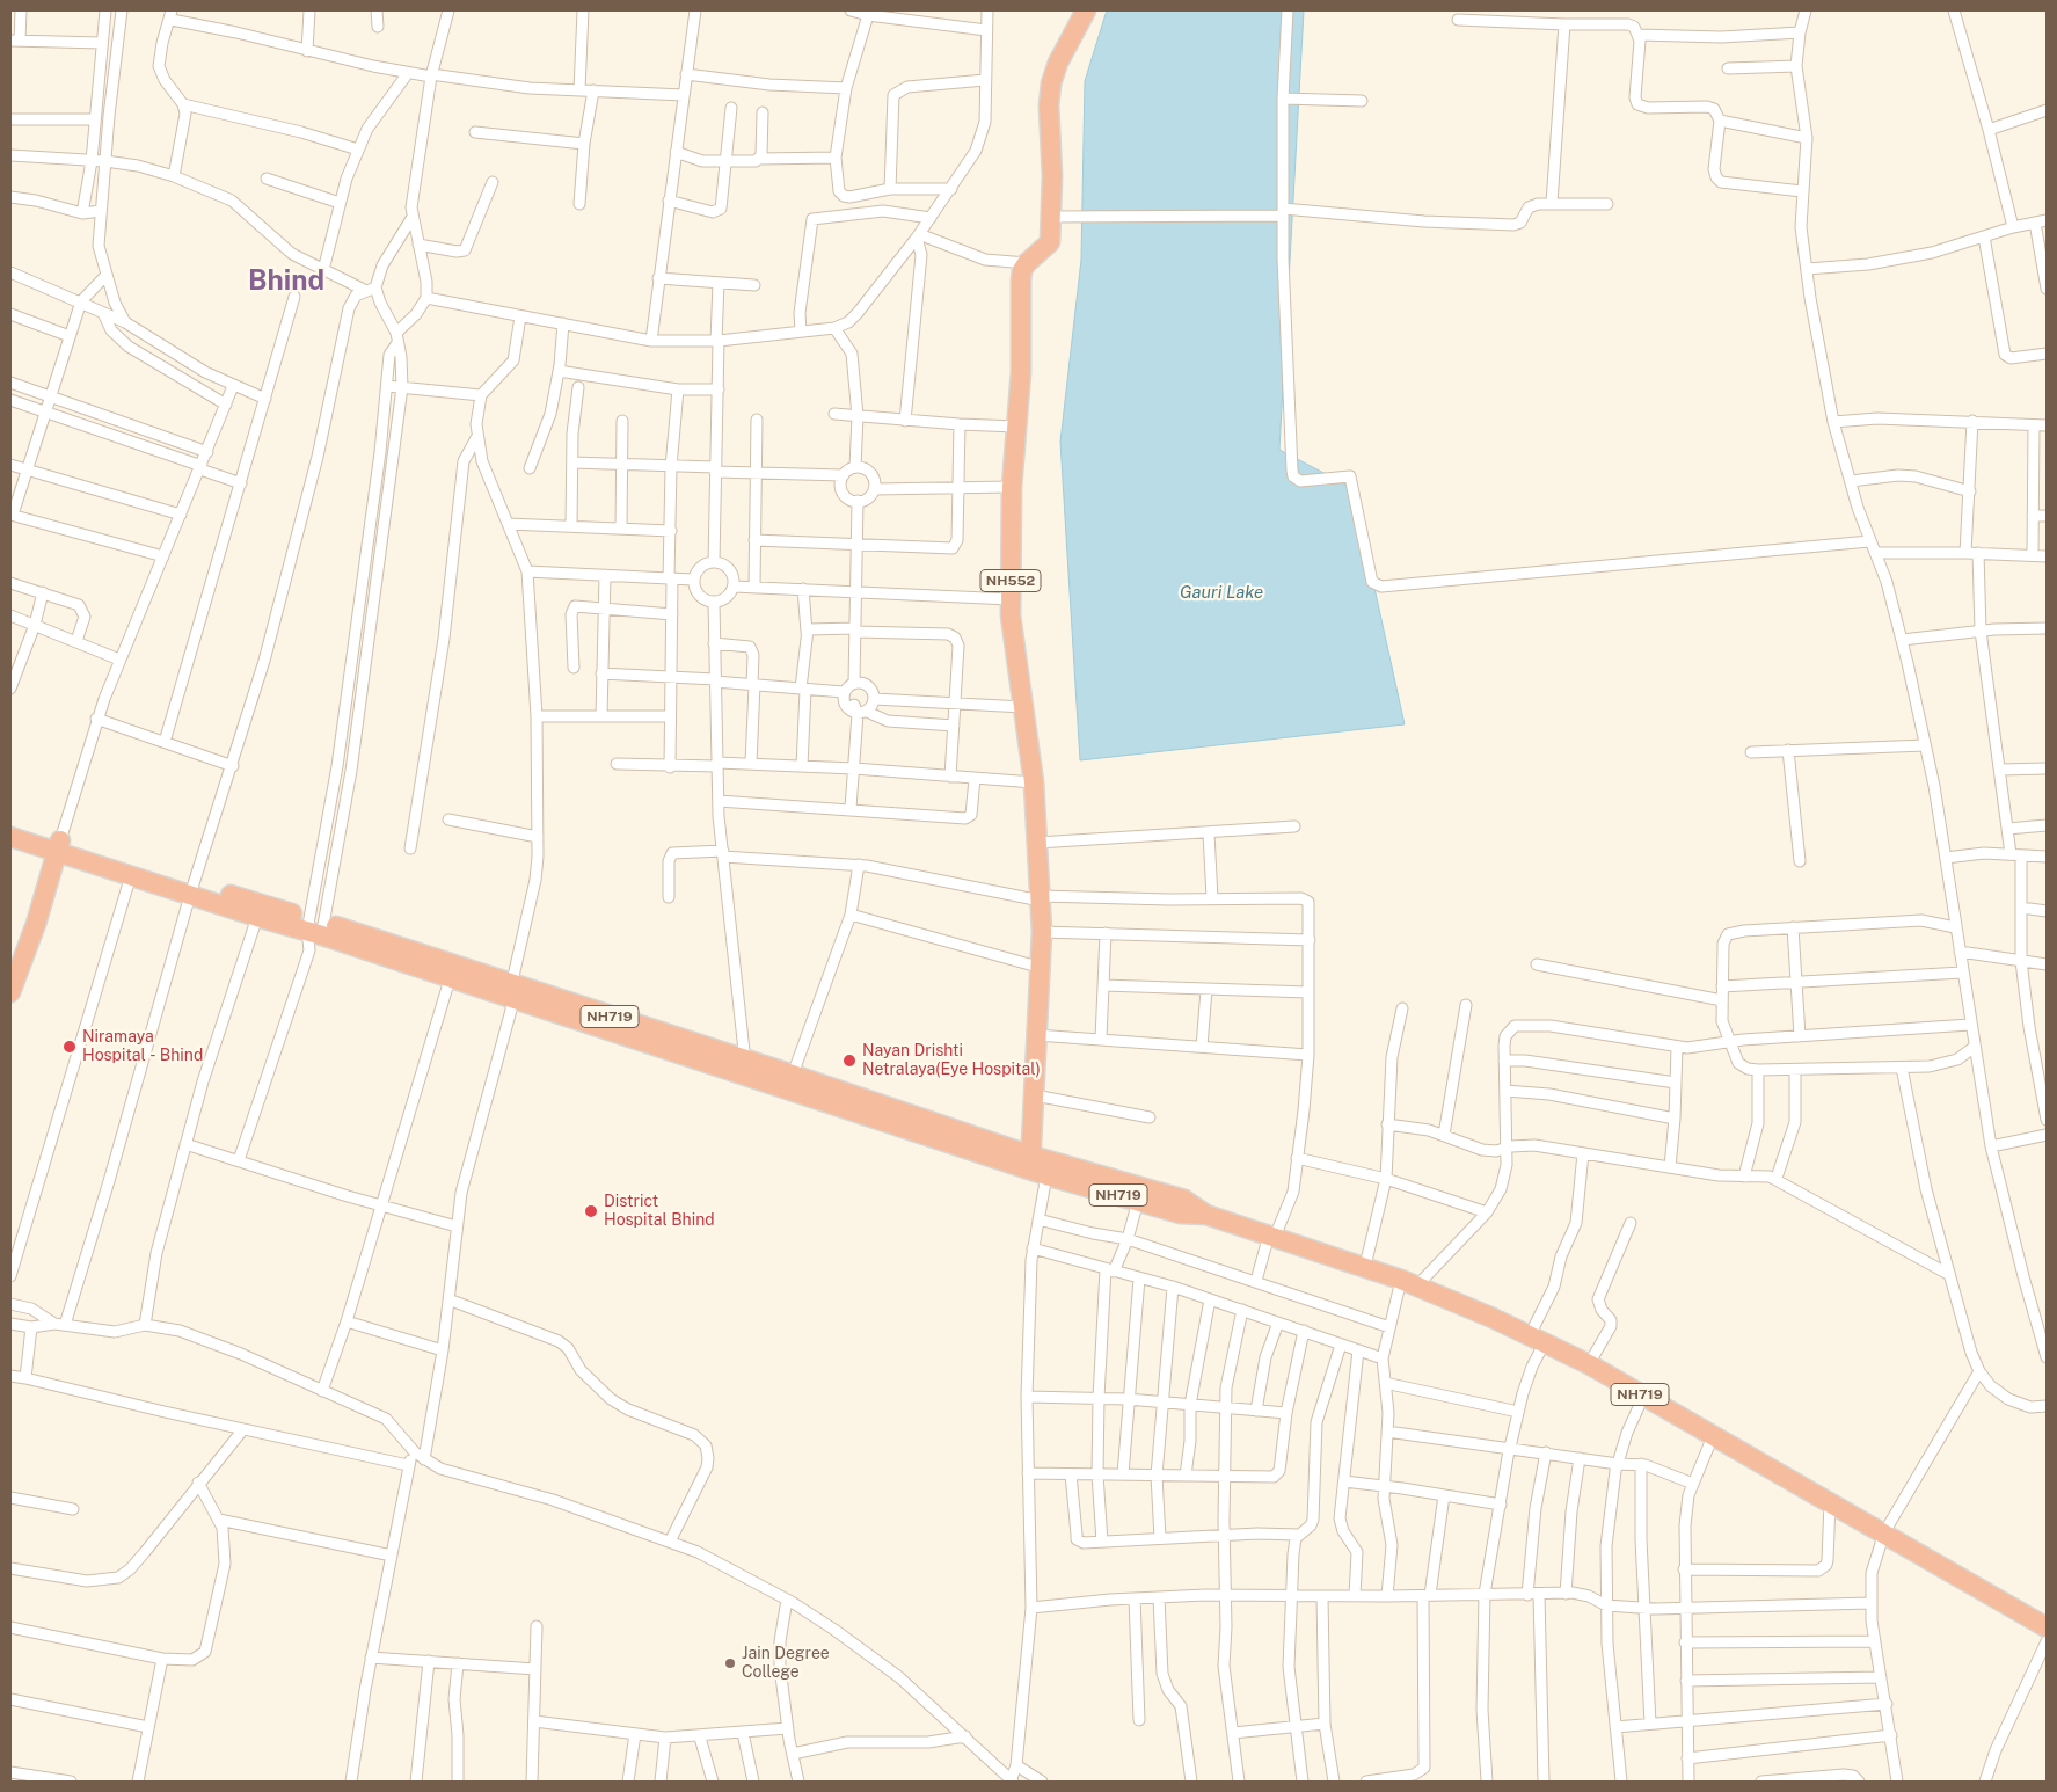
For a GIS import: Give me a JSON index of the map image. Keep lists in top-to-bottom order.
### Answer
{
  "streets": {
    "highway": ["NH552", "NH719"]
  },
  "crossings": [
    ["NH552", "NH719"]
  ],
  "districts": ["Bhind"],
  "water": ["Gauri Lake"],
  "places": [
    "Niramaya Hospital - Bhind",
    "Nayan Drishti Netralaya(Eye Hospital)",
    "District Hospital Bhind",
    "Jain Degree College"
  ]
}
